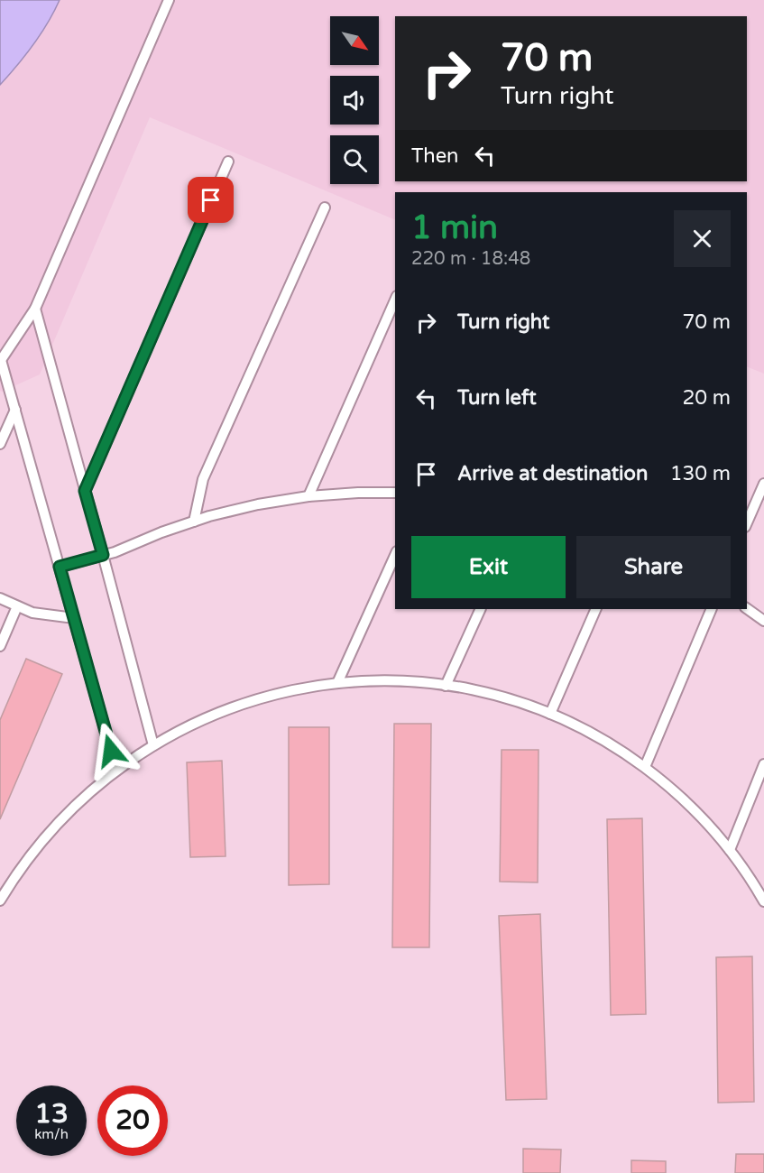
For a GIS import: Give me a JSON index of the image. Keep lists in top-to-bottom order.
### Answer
{
  "north": "bottom right",
  "page": {
    "turn": ["70 m", "Turn right"],
    "then": "Then",
    "heading": ["1 min", "220 m · 18:48"],
    "list": [
      {
        "name": "Turn right",
        "value": "70 m"
      },
      {
        "name": "Turn left",
        "value": "20 m"
      },
      {
        "name": "Arrive at destination",
        "value": "130 m"
      }
    ],
    "buttons": ["Exit", "Share"],
    "speed": "13 km/h",
    "limit": "20"
  }
}
